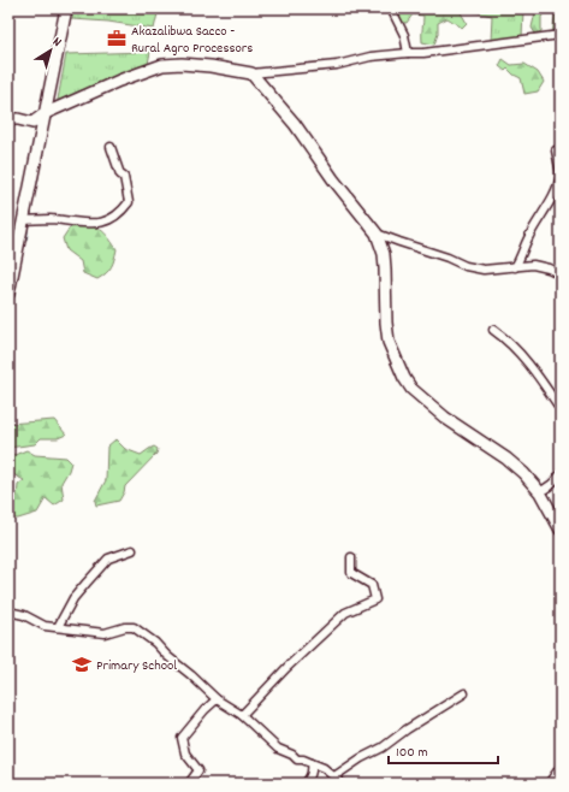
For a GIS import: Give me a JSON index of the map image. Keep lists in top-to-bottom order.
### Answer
{
  "places": {
    "office": ["Akazalibwa Sacco - Rural Agro Processors"],
    "school or university": ["Primary School"]
  },
  "scale_bar": "100 m",
  "north": "top right"
}
